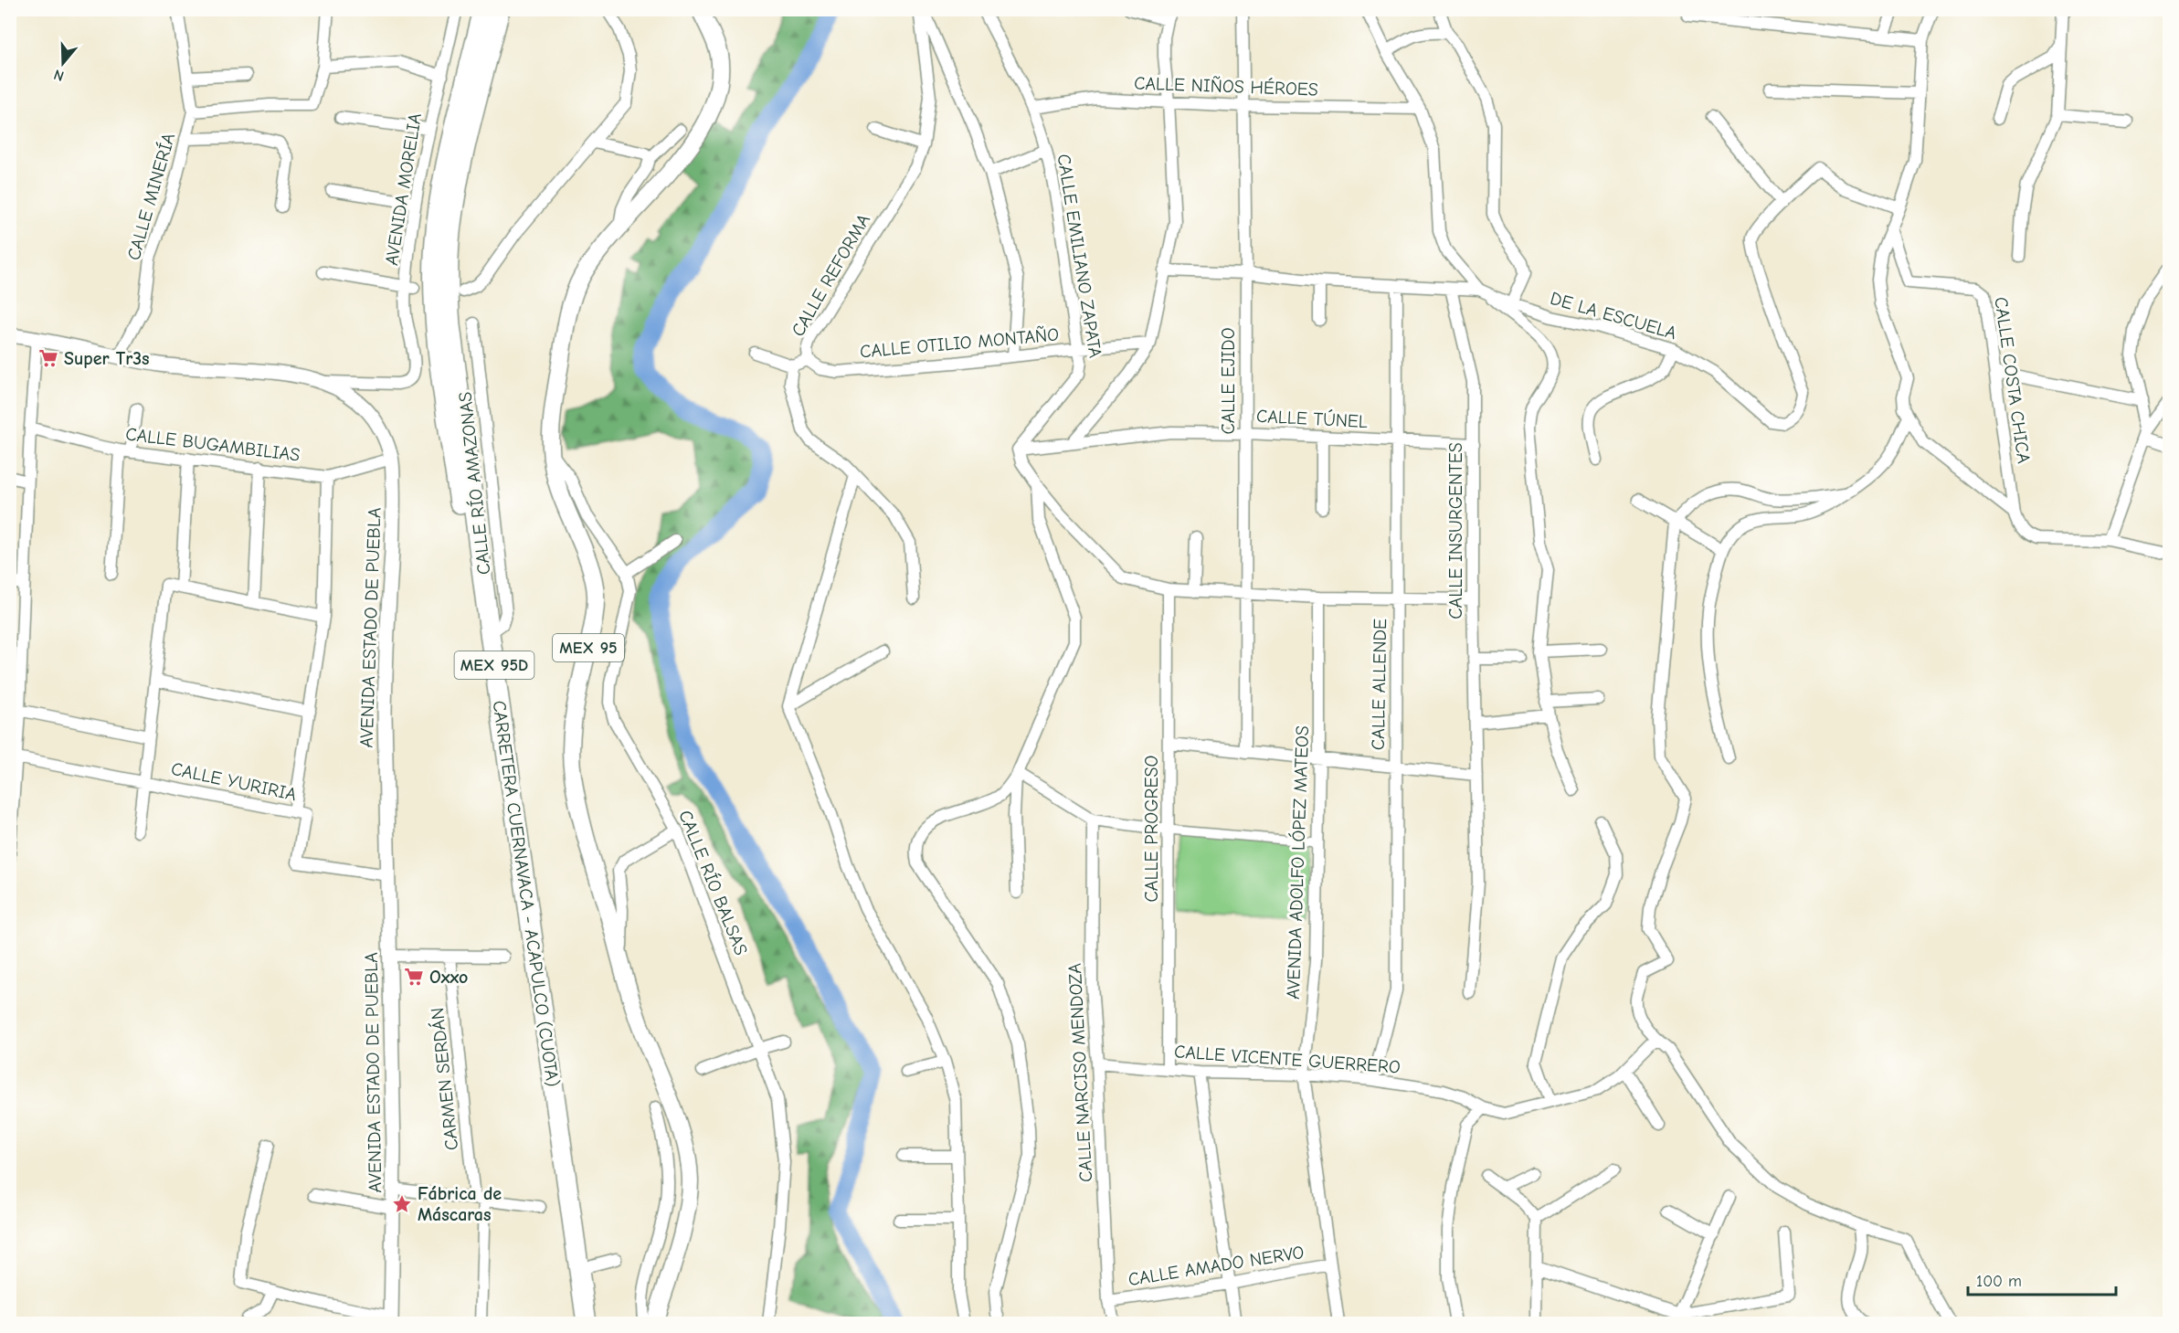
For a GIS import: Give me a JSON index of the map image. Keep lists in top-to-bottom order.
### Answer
{
  "streets": {
    "highway": ["MEX 95D", "CARRETERA CUERNAVACA - ACAPULCO (CUOTA)"],
    "main road": ["MEX 95"],
    "street": [
      "CALLE NIÑOS HÉROES",
      "AVENIDA MORELIA",
      "CALLE MINERÍA",
      "CALLE EMILIANO ZAPATA",
      "CALLE REFORMA",
      "DE LA ESCUELA",
      "CALLE OTILIO MONTAÑO",
      "CALLE COSTA CHICA",
      "CALLE EJIDO",
      "CALLE TÚNEL",
      "CALLE BUGAMBILIAS",
      "CALLE RÍO AMAZONAS",
      "CALLE INSURGENTES",
      "AVENIDA ESTADO DE PUEBLA",
      "CALLE ALLENDE",
      "CALLE YURIRIA",
      "CALLE PROGRESO",
      "AVENIDA ADOLFO LÓPEZ MATEOS",
      "CALLE RÍO BALSAS",
      "CALLE VICENTE GUERRERO",
      "CALLE NARCISO MENDOZA",
      "CARMEN SERDÁN",
      "CALLE AMADO NERVO"
    ]
  },
  "crossings": [
    ["CALLE NIÑOS HÉROES", "CALLE EMILIANO ZAPATA"],
    ["CALLE NIÑOS HÉROES", "CALLE EJIDO"],
    ["AVENIDA MORELIA", "AVENIDA ESTADO DE PUEBLA"],
    ["CALLE MINERÍA", "AVENIDA ESTADO DE PUEBLA"],
    ["CALLE EMILIANO ZAPATA", "CALLE OTILIO MONTAÑO"],
    ["CALLE EMILIANO ZAPATA", "CALLE TÚNEL"],
    ["CALLE REFORMA", "CALLE OTILIO MONTAÑO"],
    ["CALLE EJIDO", "CALLE TÚNEL"],
    ["CALLE TÚNEL", "CALLE INSURGENTES"],
    ["CALLE TÚNEL", "CALLE ALLENDE"],
    ["CALLE BUGAMBILIAS", "AVENIDA ESTADO DE PUEBLA"],
    ["CALLE RÍO AMAZONAS", "CARRETERA CUERNAVACA - ACAPULCO (CUOTA)"],
    ["AVENIDA ESTADO DE PUEBLA", "CALLE YURIRIA"],
    ["CALLE ALLENDE", "CALLE VICENTE GUERRERO"],
    ["CALLE PROGRESO", "CALLE VICENTE GUERRERO"],
    ["AVENIDA ADOLFO LÓPEZ MATEOS", "CALLE VICENTE GUERRERO"],
    ["AVENIDA ADOLFO LÓPEZ MATEOS", "CALLE AMADO NERVO"],
    ["CALLE VICENTE GUERRERO", "CALLE NARCISO MENDOZA"],
    ["CALLE NARCISO MENDOZA", "CALLE AMADO NERVO"]
  ],
  "places": {
    "supermarket": ["Super Tr3s", "Oxxo"],
    "place": ["Fábrica de Máscaras"]
  },
  "scale_bar": "100 m",
  "north": "bottom"
}
